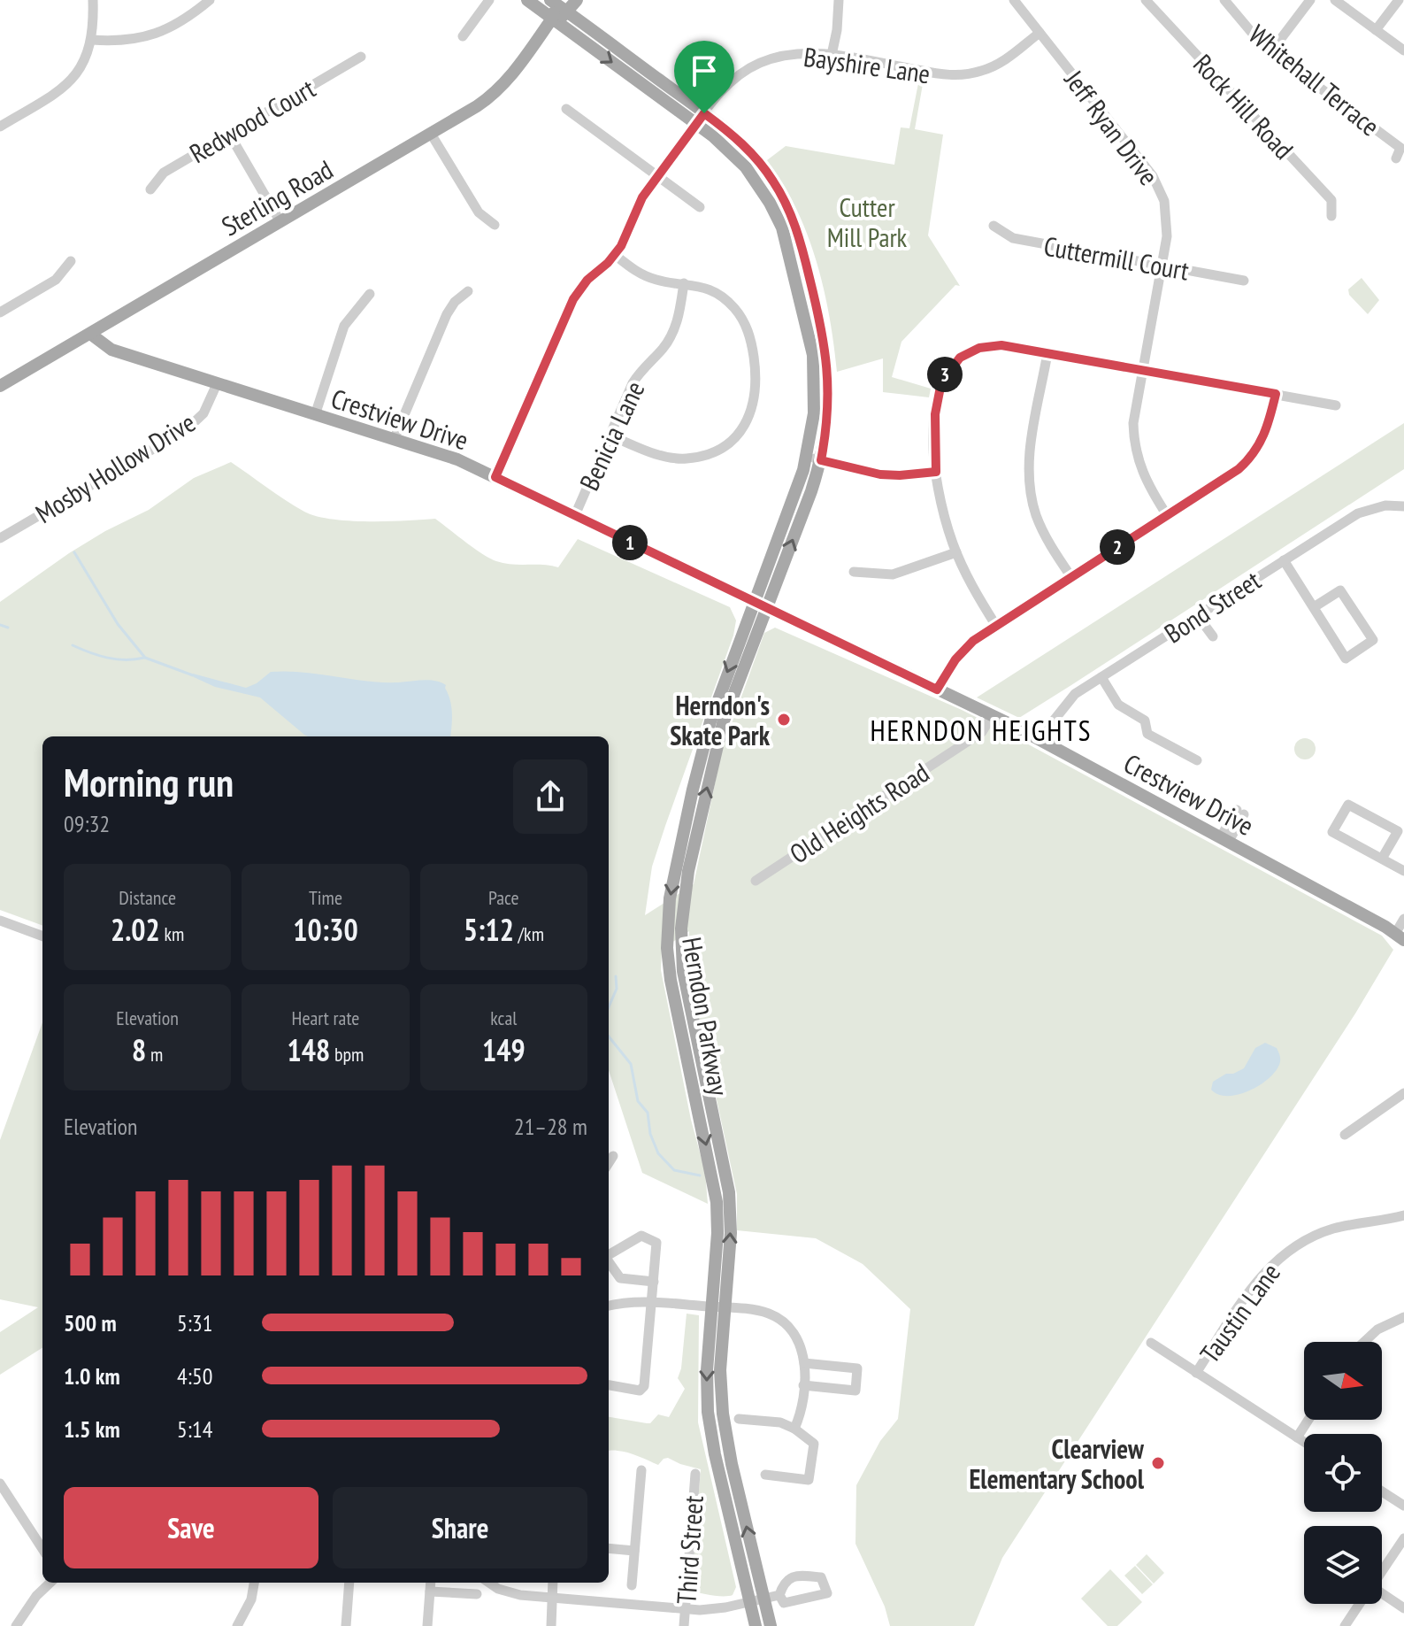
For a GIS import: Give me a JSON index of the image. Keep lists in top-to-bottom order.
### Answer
{
  "streets": {
    "main road": ["Sterling Road", "Crestview Drive", "Herndon Parkway"],
    "street": [
      "Bayshire Lane",
      "Whitehall Terrace",
      "Rock Hill Road",
      "Redwood Court",
      "Jeff Ryan Drive",
      "Cuttermill Court",
      "Benicia Lane",
      "Mosby Hollow Drive",
      "Bond Street",
      "Old Heights Road",
      "Taustin Lane",
      "Third Street"
    ]
  },
  "crossings": [
    ["Bayshire Lane", "Jeff Ryan Drive"],
    ["Bayshire Lane", "Crestview Drive"],
    ["Bayshire Lane", "Herndon Parkway"],
    ["Jeff Ryan Drive", "Cuttermill Court"],
    ["Sterling Road", "Crestview Drive"],
    ["Sterling Road", "Herndon Parkway"],
    ["Crestview Drive", "Benicia Lane"],
    ["Crestview Drive", "Mosby Hollow Drive"],
    ["Crestview Drive", "Bond Street"],
    ["Crestview Drive", "Old Heights Road"],
    ["Crestview Drive", "Herndon Parkway"]
  ],
  "districts": ["HERNDON HEIGHTS"],
  "parks": ["Cutter Mill Park"],
  "places": ["Herndon's Skate Park", "Clearview Elementary School"],
  "north": "right",
  "page": {
    "pins": ["3", "1", "2"],
    "heading": ["Morning run", "09:32"],
    "stats": [
      ["Distance", "2.02 km"],
      ["Time", "10:30"],
      ["Pace", "5:12 /km"],
      ["Elevation", "8 m"],
      ["Heart rate", "148 bpm"],
      ["kcal", "149"]
    ],
    "chart": ["Elevation", "21–28 m"],
    "list": [
      {
        "name": "500 m",
        "note": "5:31"
      },
      {
        "name": "1.0 km",
        "note": "4:50"
      },
      {
        "name": "1.5 km",
        "note": "5:14"
      }
    ],
    "buttons": ["Save", "Share"]
  }
}
